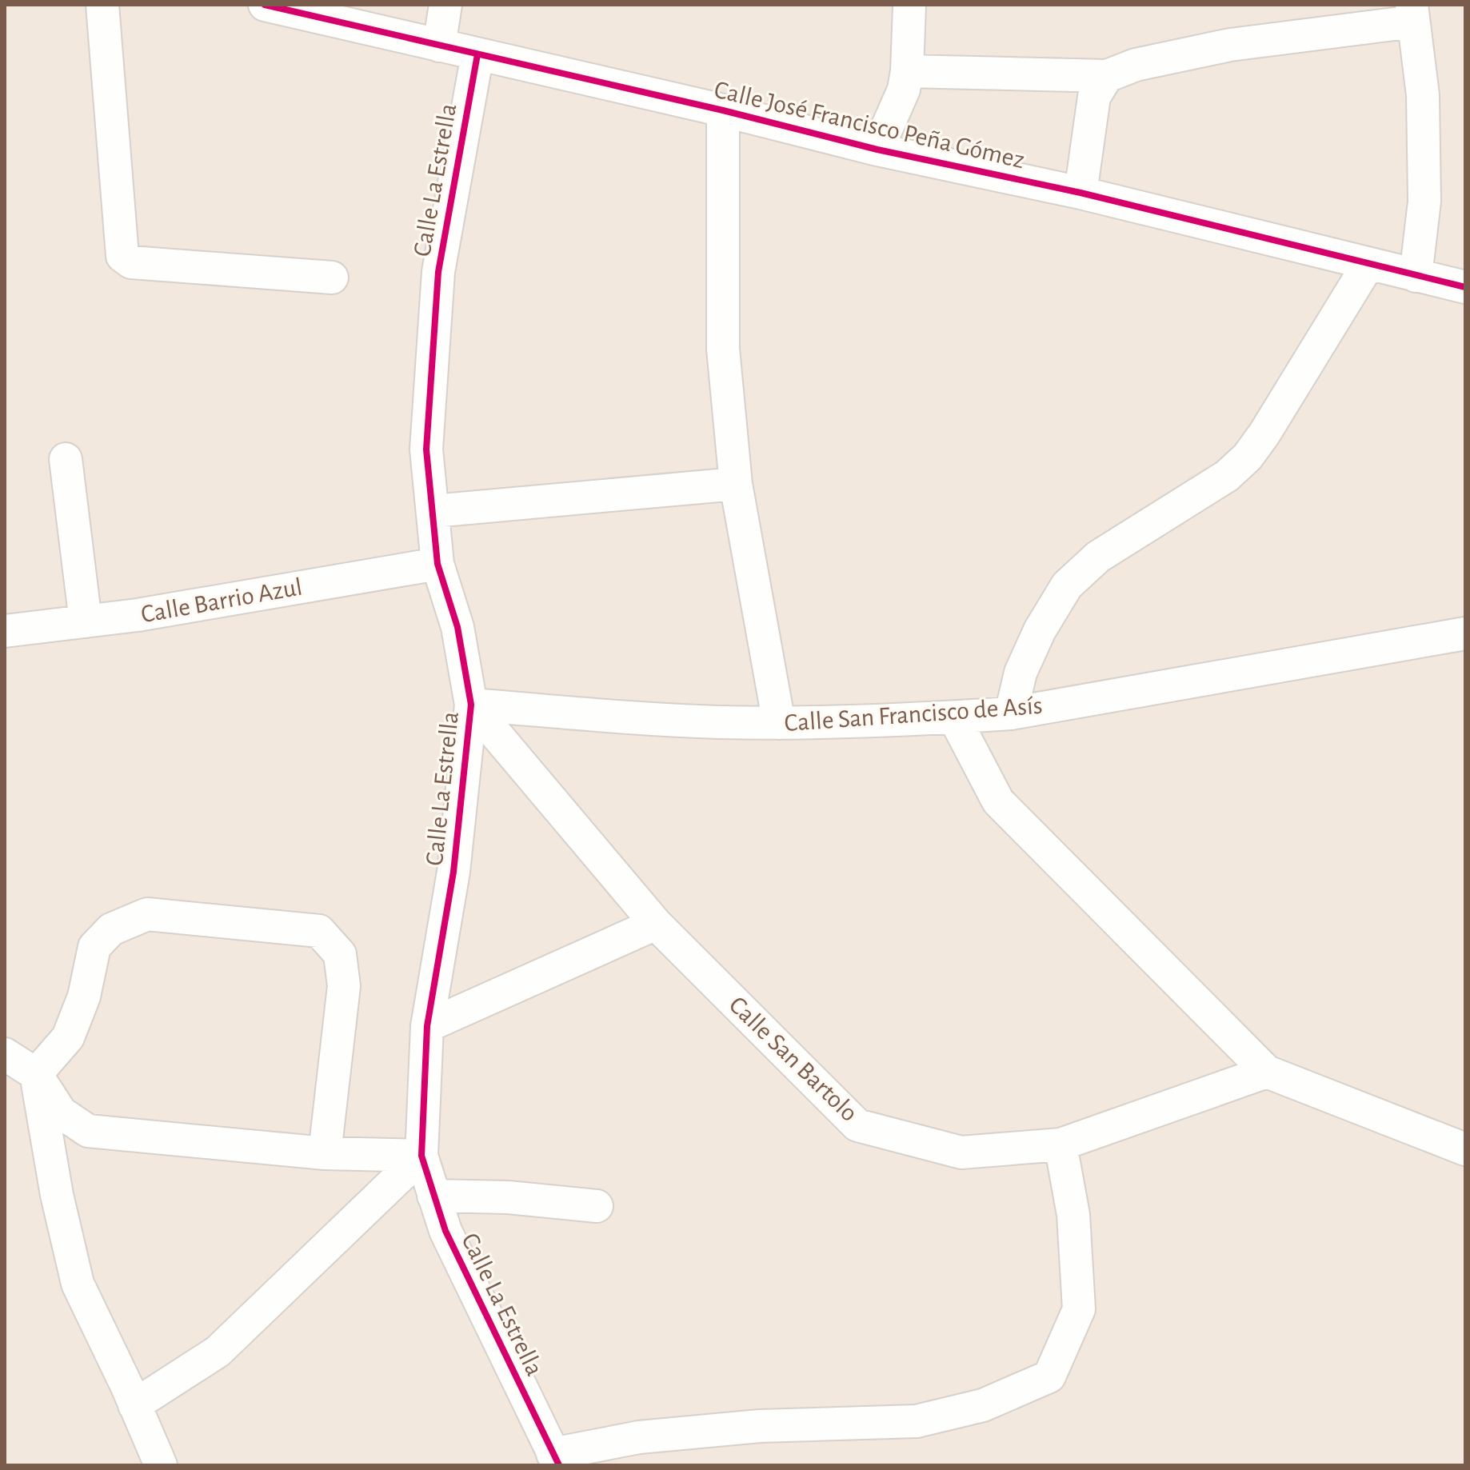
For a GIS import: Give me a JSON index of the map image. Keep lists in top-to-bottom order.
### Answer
{
  "streets": {
    "street": [
      "Calle José Francisco Peña Gómez",
      "Calle La Estrella",
      "Calle Barrio Azul",
      "Calle San Francisco de Asís",
      "Calle San Bartolo"
    ]
  },
  "crossings": [
    ["Calle José Francisco Peña Gómez", "Calle La Estrella"],
    ["Calle La Estrella", "Calle Barrio Azul"],
    ["Calle La Estrella", "Calle San Francisco de Asís"],
    ["Calle La Estrella", "Calle San Bartolo"],
    ["Calle San Francisco de Asís", "Calle San Bartolo"]
  ]
}
